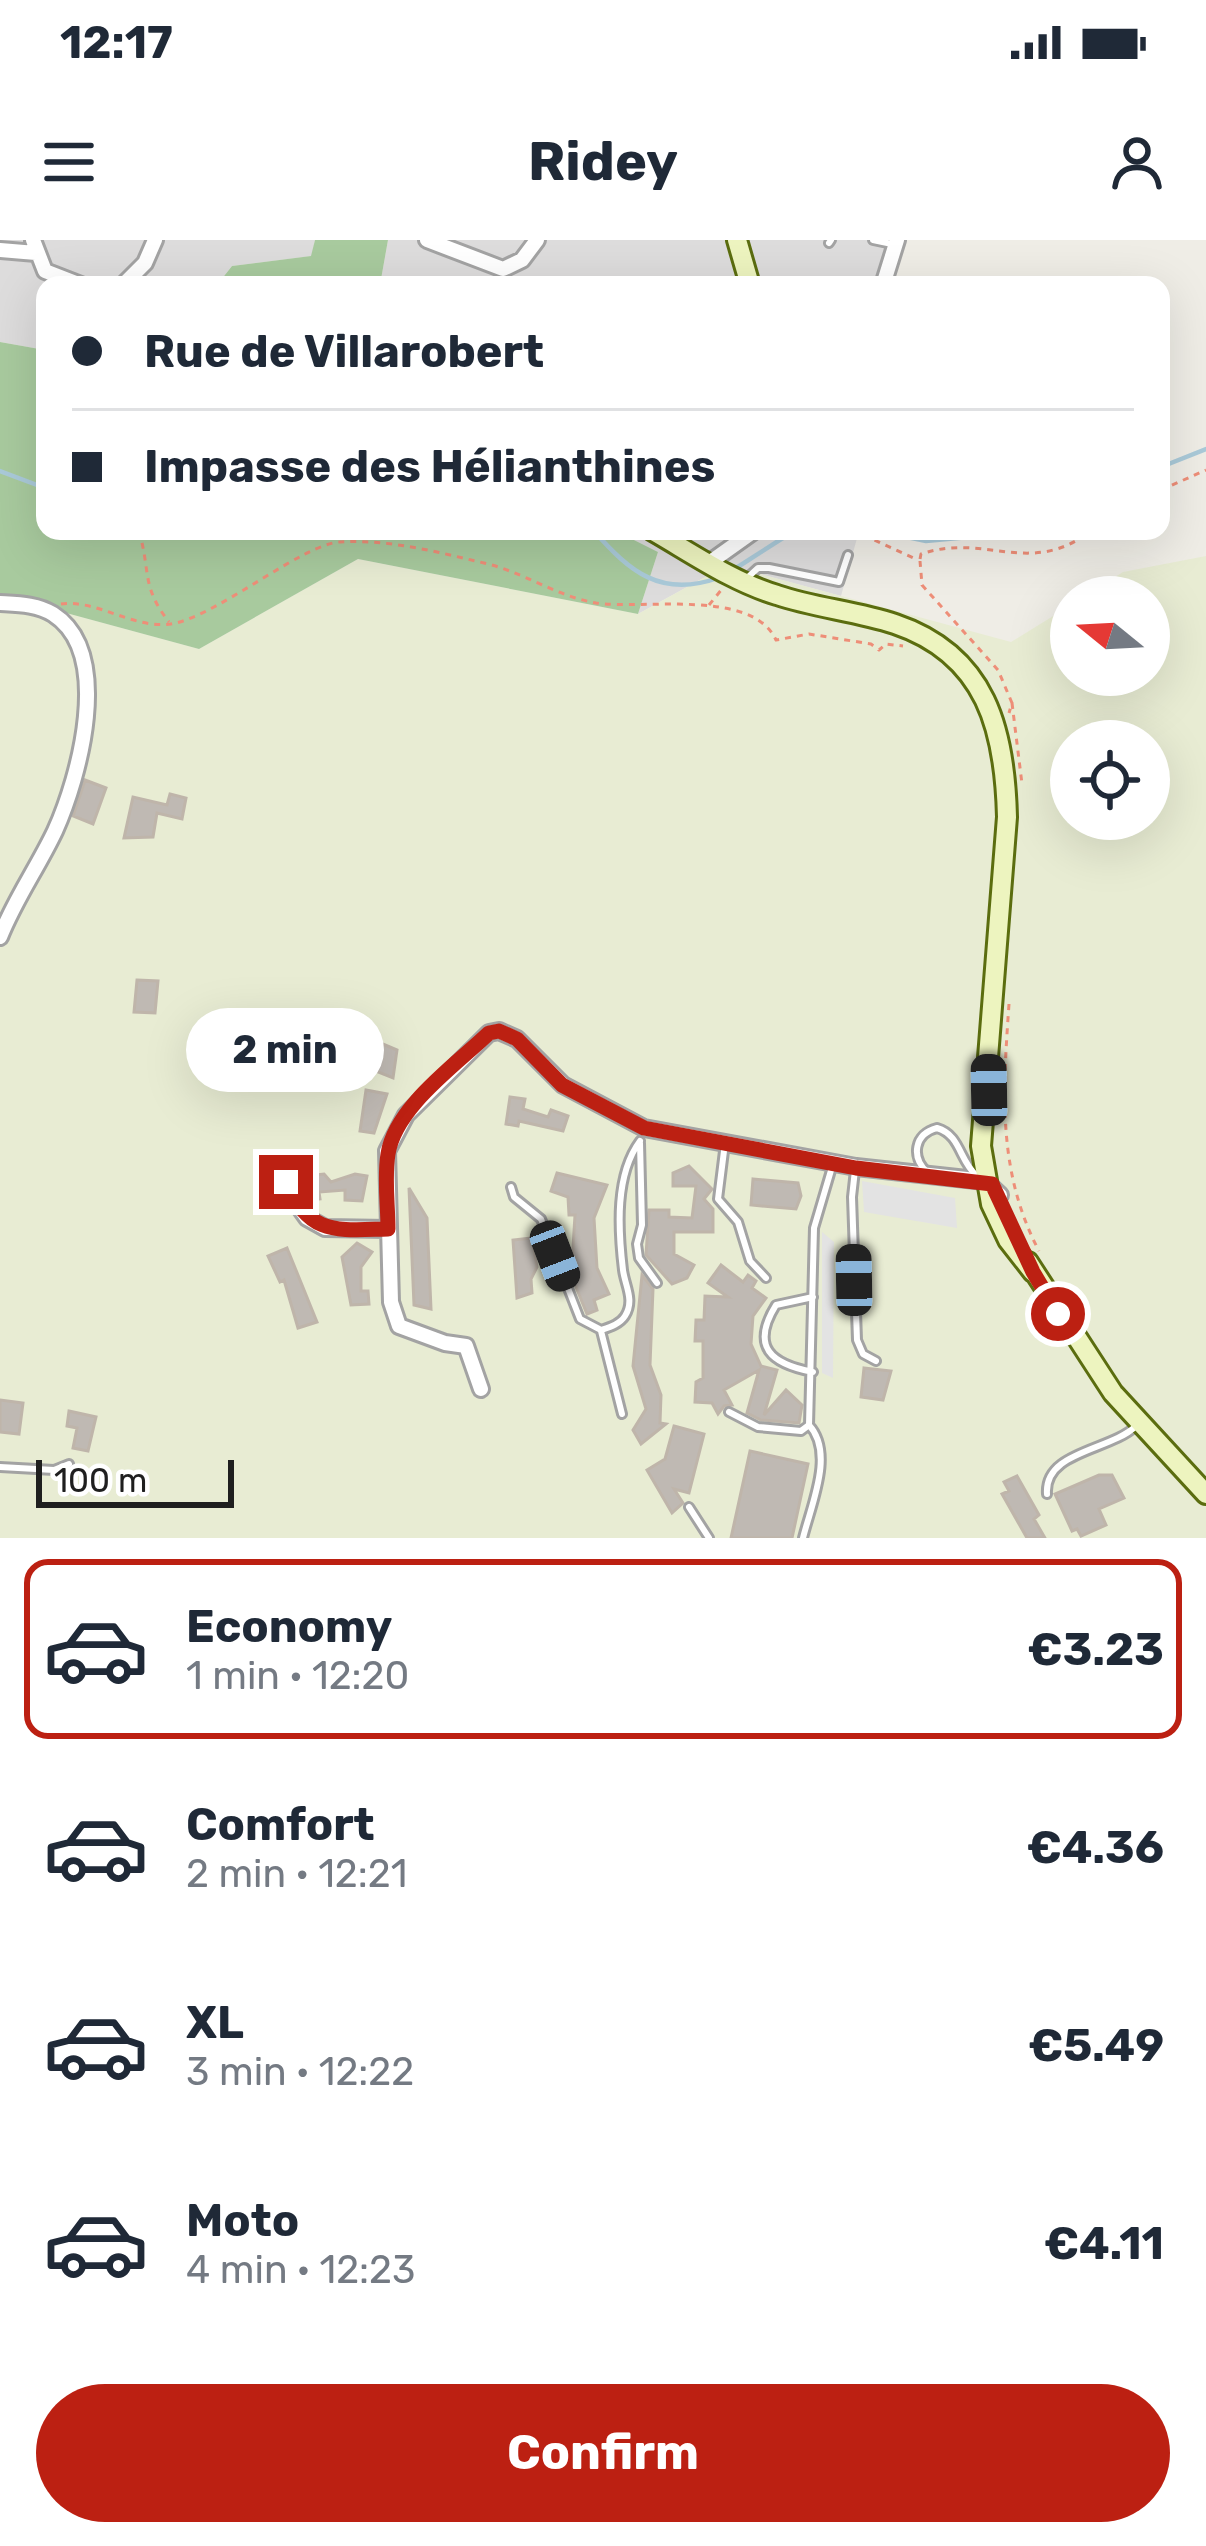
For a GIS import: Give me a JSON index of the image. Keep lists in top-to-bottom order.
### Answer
{
  "scale_bar": "100 m",
  "north": "left",
  "page": {
    "status": "12:17",
    "header": "Ridey",
    "banner": ["Rue de Villarobert", "Impasse des Hélianthines"],
    "bubble": "2 min",
    "scale": "100 m",
    "list": [
      {
        "name": "Economy",
        "note": "1 min · 12:20",
        "value": "€3.23"
      },
      {
        "name": "Comfort",
        "note": "2 min · 12:21",
        "value": "€4.36"
      },
      {
        "name": "XL",
        "note": "3 min · 12:22",
        "value": "€5.49"
      },
      {
        "name": "Moto",
        "note": "4 min · 12:23",
        "value": "€4.11"
      }
    ],
    "buttons": "Confirm"
  }
}
